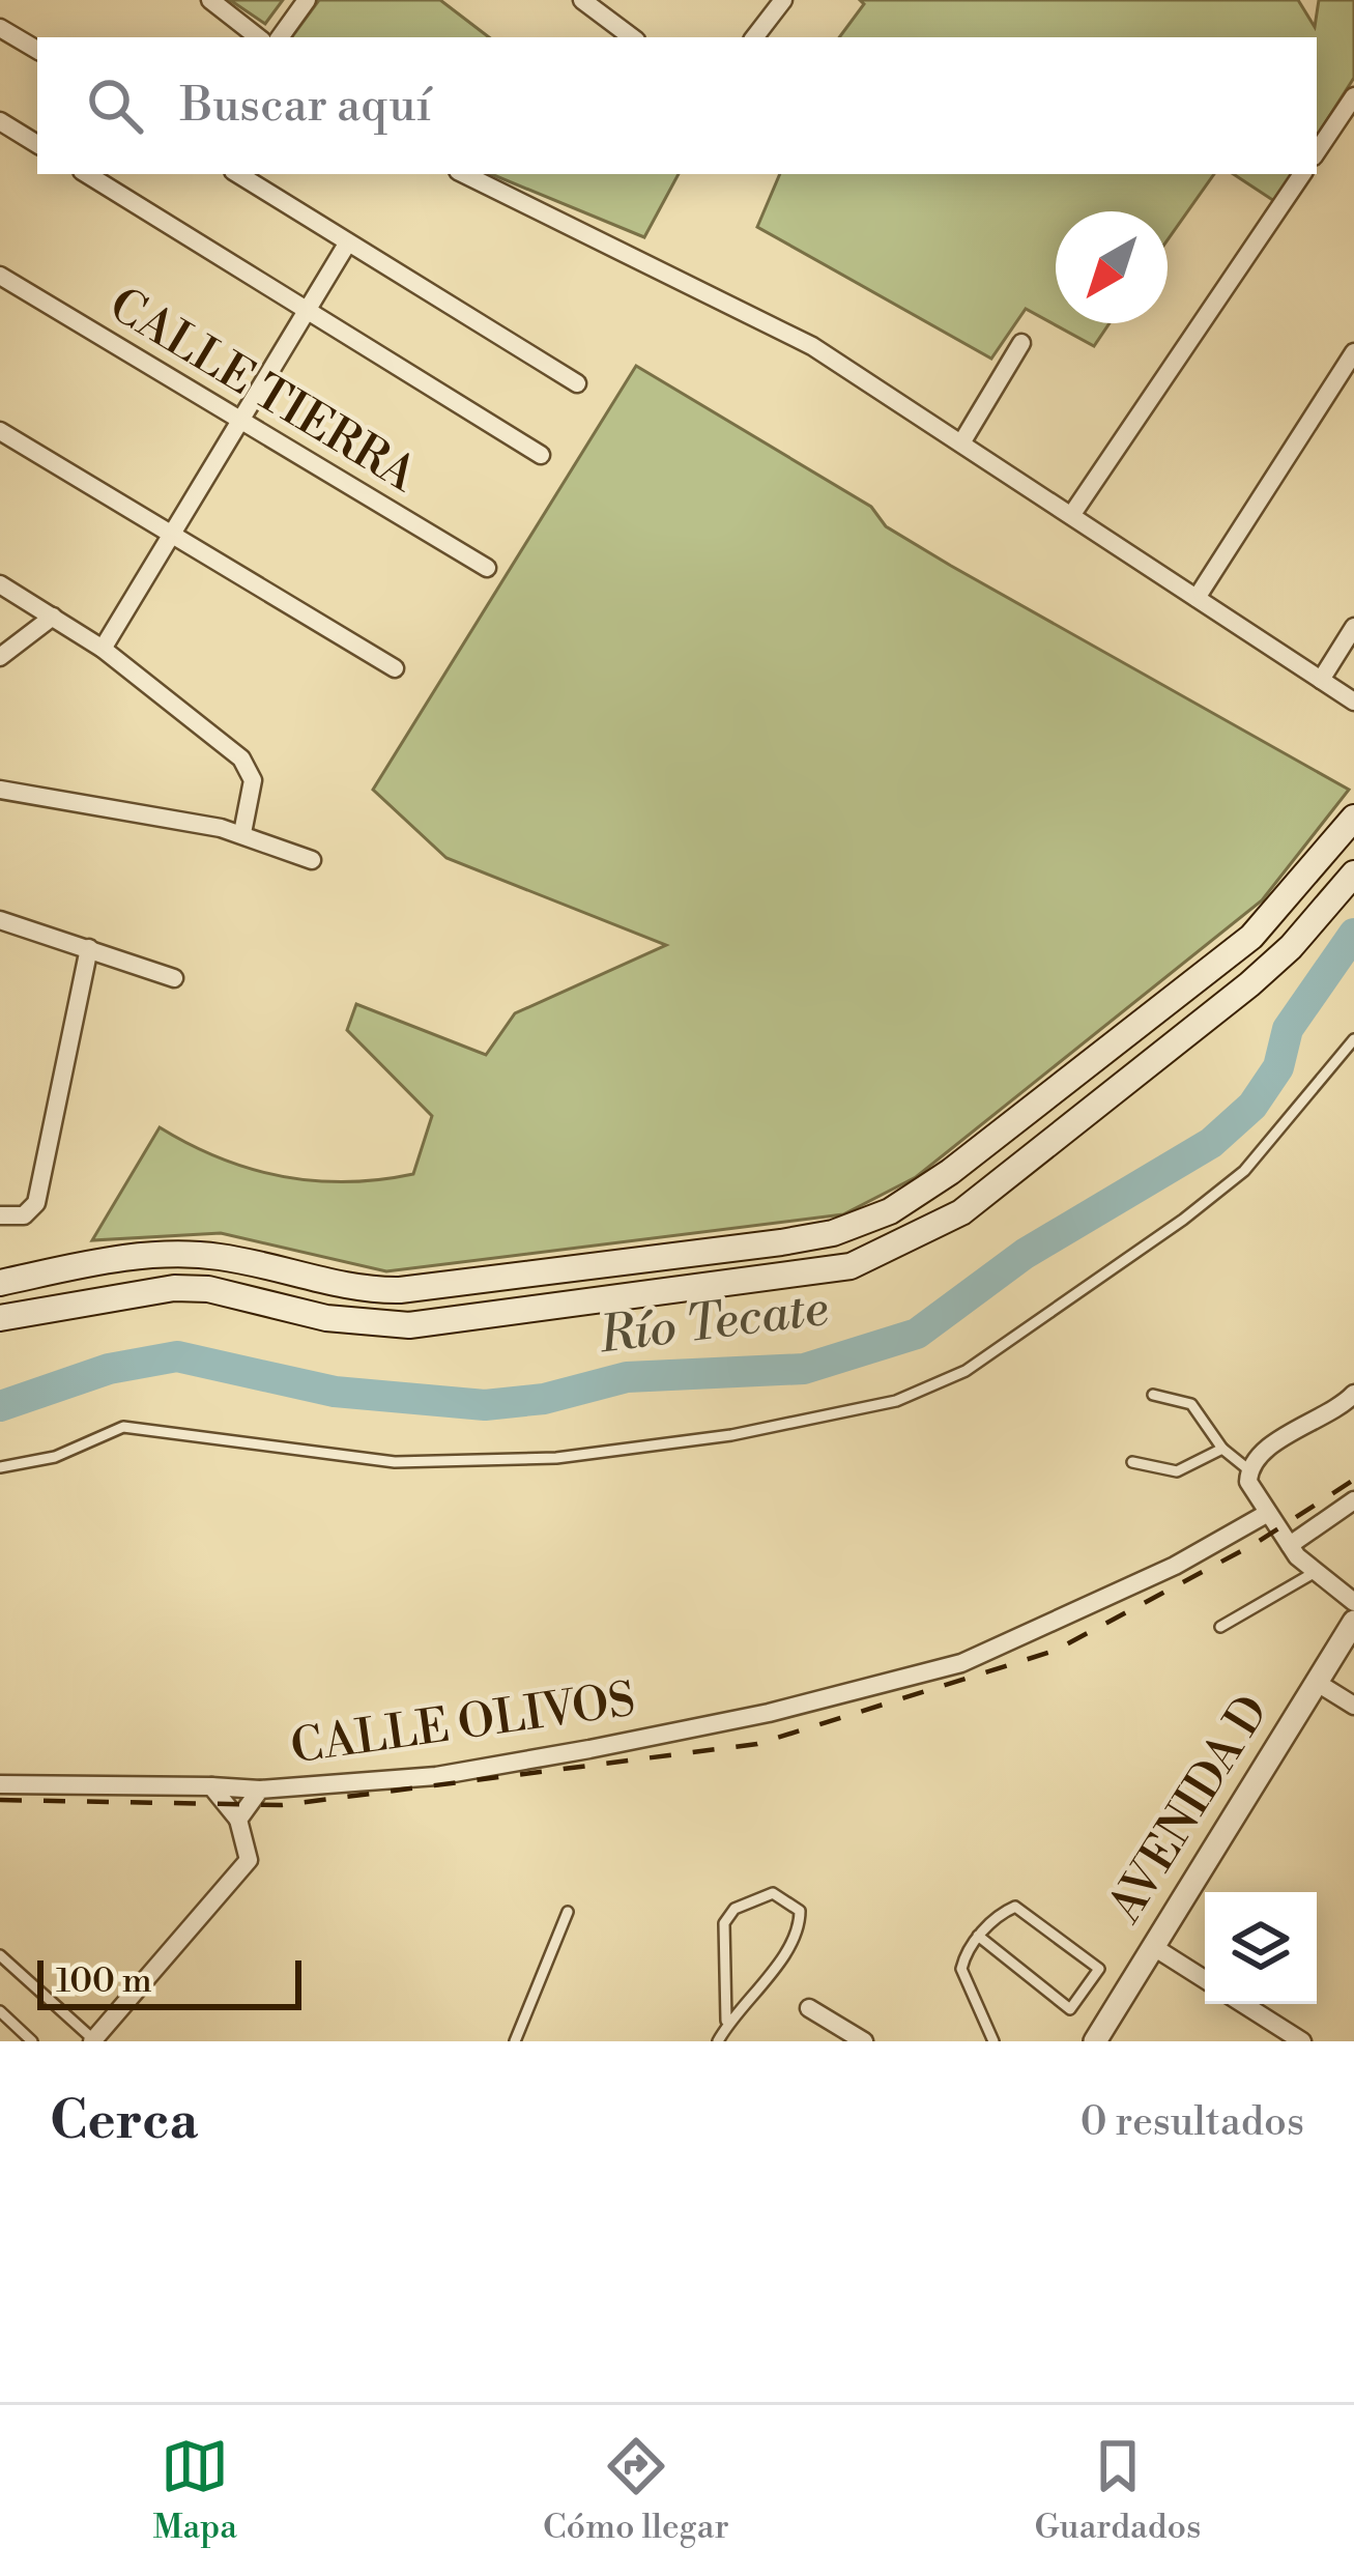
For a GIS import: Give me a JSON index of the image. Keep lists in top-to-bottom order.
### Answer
{
  "streets": {
    "street": ["CALLE TIERRA", "CALLE OLIVOS", "AVENIDA D"]
  },
  "water": ["Río Tecate"],
  "scale_bar": "100 m",
  "north": "bottom left",
  "page": {
    "search": "Buscar aquí",
    "scale": "100 m",
    "heading": ["Cerca", "0 resultados"],
    "nav": ["Mapa", "Cómo llegar", "Guardados"]
  }
}
